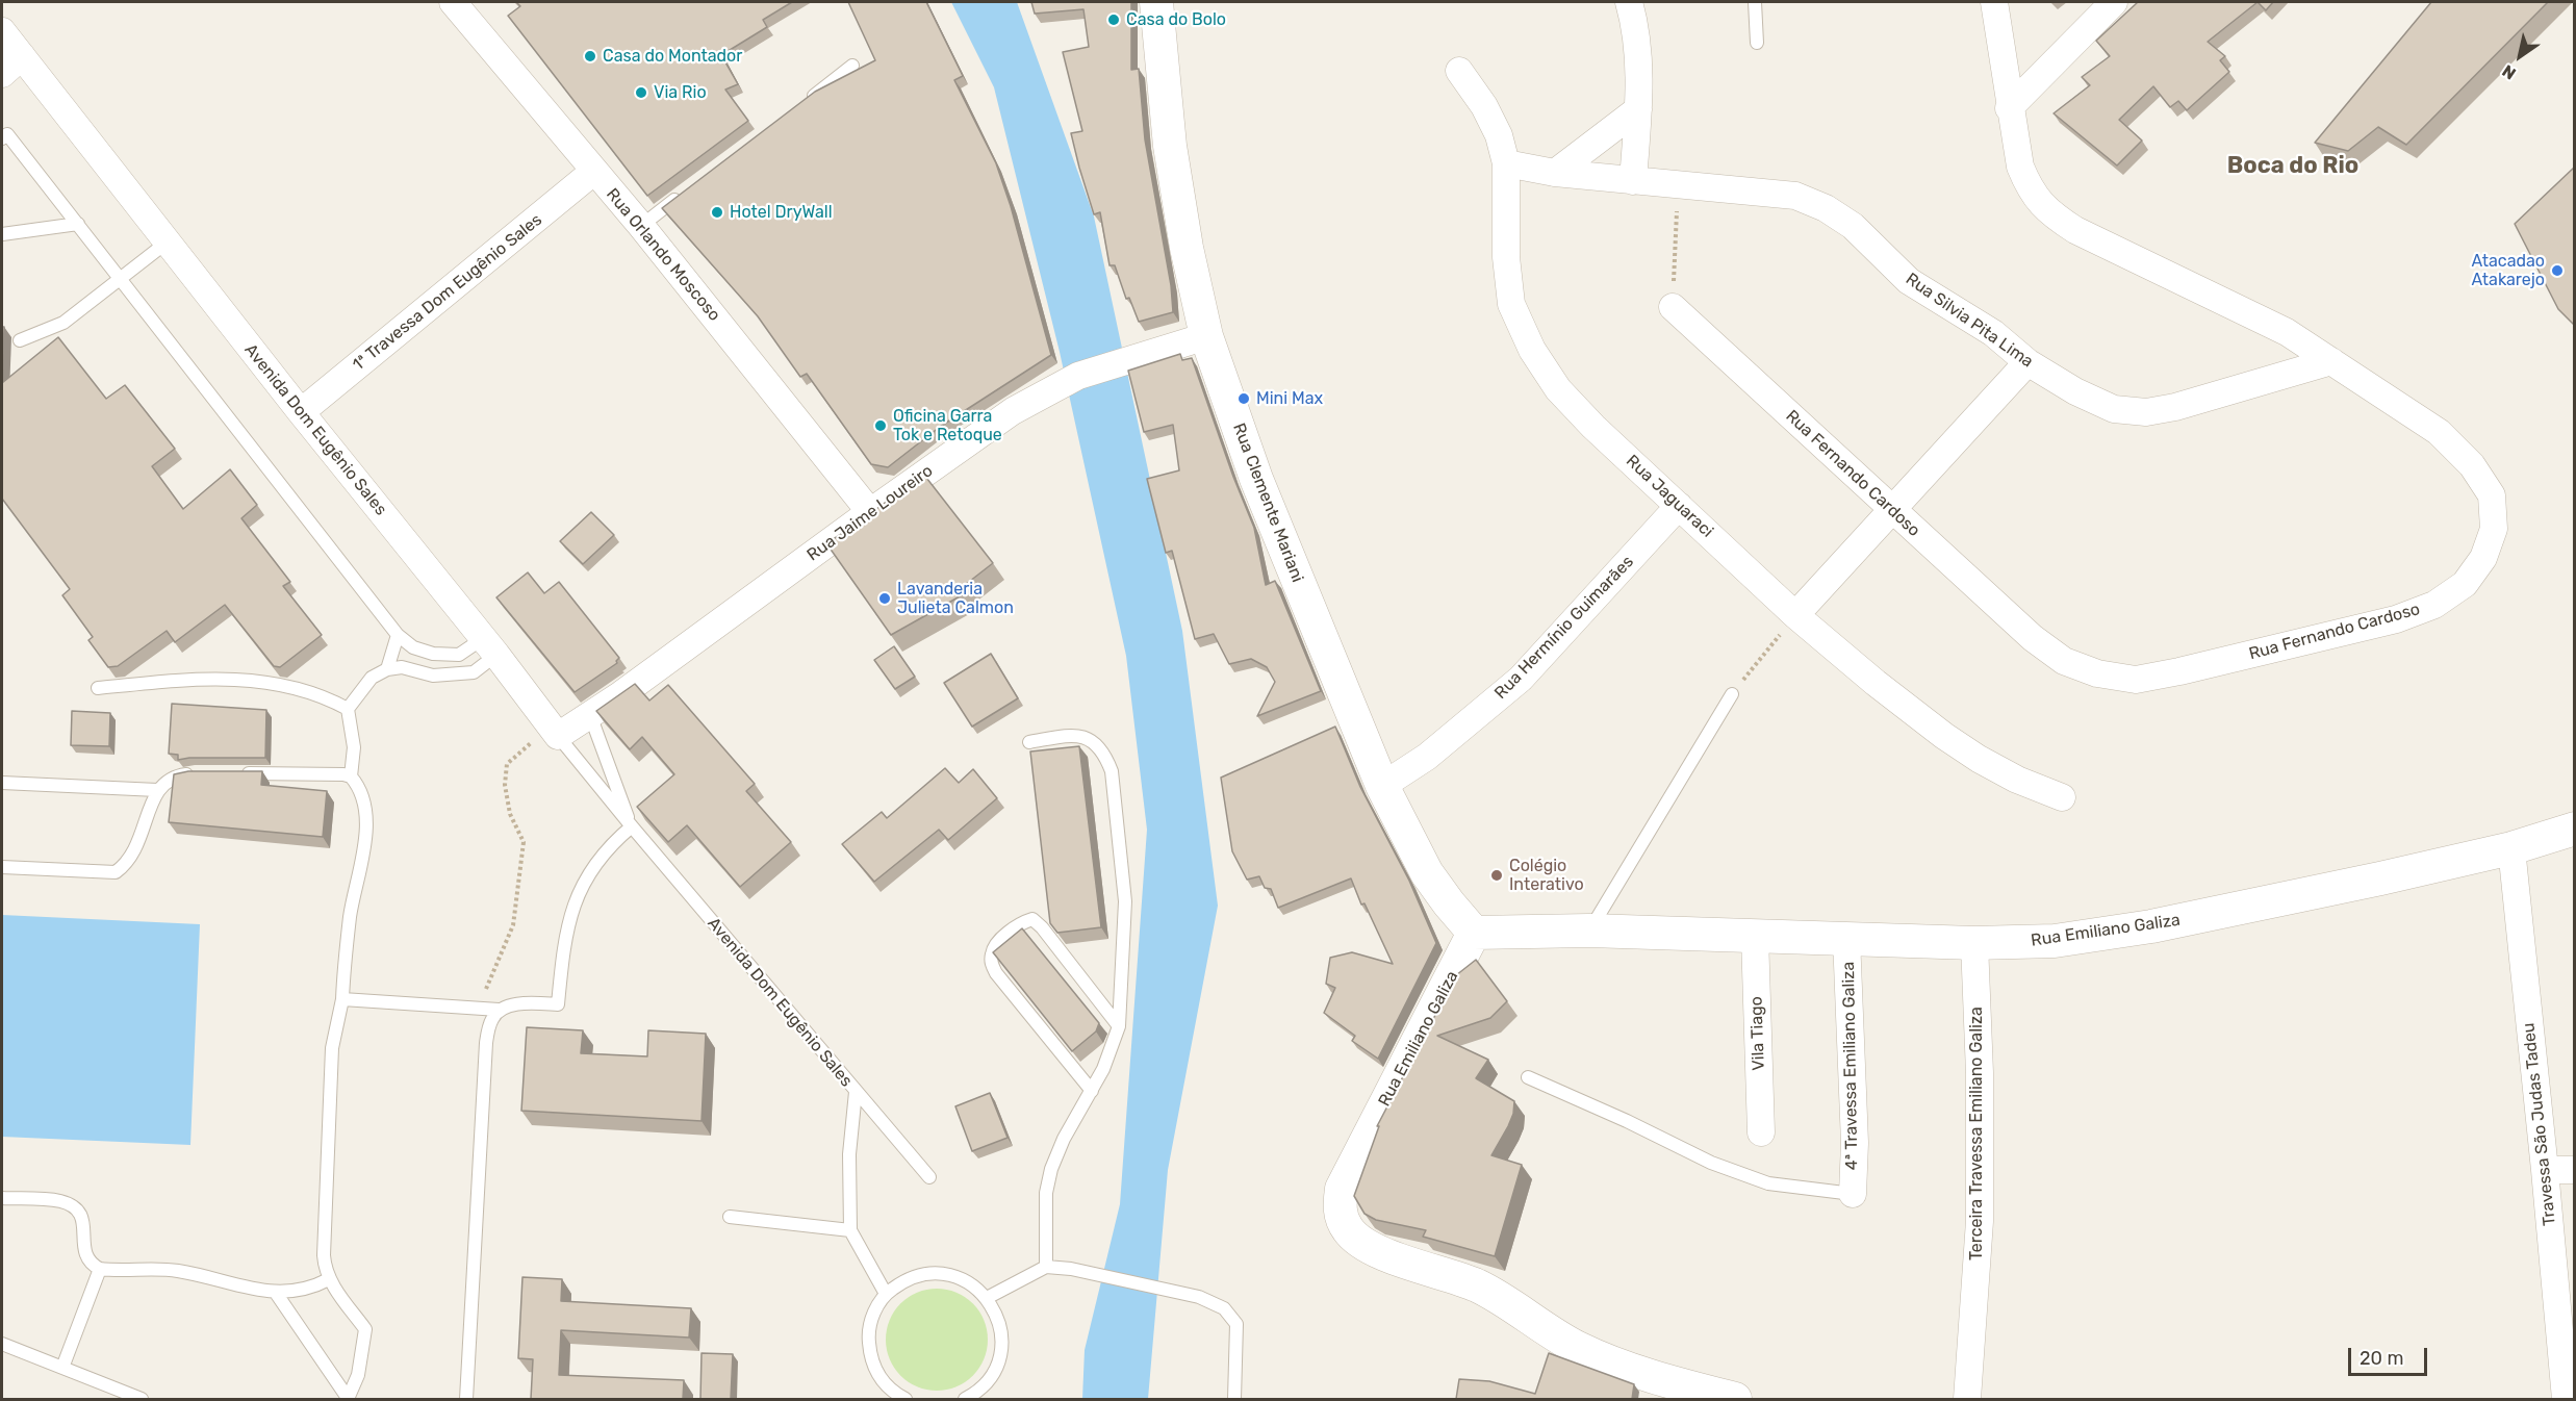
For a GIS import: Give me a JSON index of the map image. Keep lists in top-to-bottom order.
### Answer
{
  "streets": {
    "street": [
      "Rua Orlando Moscoso",
      "1ª Travessa Dom Eugênio Sales",
      "Rua Silvia Pita Lima",
      "Avenida Dom Eugênio Sales",
      "Rua Fernando Cardoso",
      "Rua Jaguaraci",
      "Rua Clemente Mariani",
      "Rua Jaime Loureiro",
      "Rua Hermínio Guimarães",
      "Rua Emiliano Galiza",
      "Vila Tiago",
      "4ª Travessa Emiliano Galiza",
      "Travessa São Judas Tadeu",
      "Terceira Travessa Emiliano Galiza"
    ]
  },
  "crossings": [
    ["Rua Orlando Moscoso", "1ª Travessa Dom Eugênio Sales"],
    ["Rua Orlando Moscoso", "Rua Jaime Loureiro"],
    ["1ª Travessa Dom Eugênio Sales", "Avenida Dom Eugênio Sales"],
    ["Rua Silvia Pita Lima", "Rua Fernando Cardoso"],
    ["Rua Silvia Pita Lima", "Rua Jaguaraci"],
    ["Avenida Dom Eugênio Sales", "Rua Jaime Loureiro"],
    ["Rua Jaguaraci", "Rua Hermínio Guimarães"],
    ["Rua Clemente Mariani", "Rua Jaime Loureiro"],
    ["Rua Clemente Mariani", "Rua Hermínio Guimarães"],
    ["Rua Clemente Mariani", "Rua Emiliano Galiza"],
    ["Rua Emiliano Galiza", "Vila Tiago"],
    ["Rua Emiliano Galiza", "4ª Travessa Emiliano Galiza"],
    ["Rua Emiliano Galiza", "Travessa São Judas Tadeu"],
    ["Rua Emiliano Galiza", "Terceira Travessa Emiliano Galiza"]
  ],
  "districts": ["Boca do Rio"],
  "places": [
    "Casa do Bolo",
    "Casa do Montador",
    "Via Rio",
    "Hotel DryWall",
    "Atacadao Atakarejo",
    "Mini Max",
    "Oficina Garra Tok e Retoque",
    "Lavanderia Julieta Calmon",
    "Colégio Interativo"
  ],
  "scale_bar": "20 m",
  "north": "bottom left"
}
